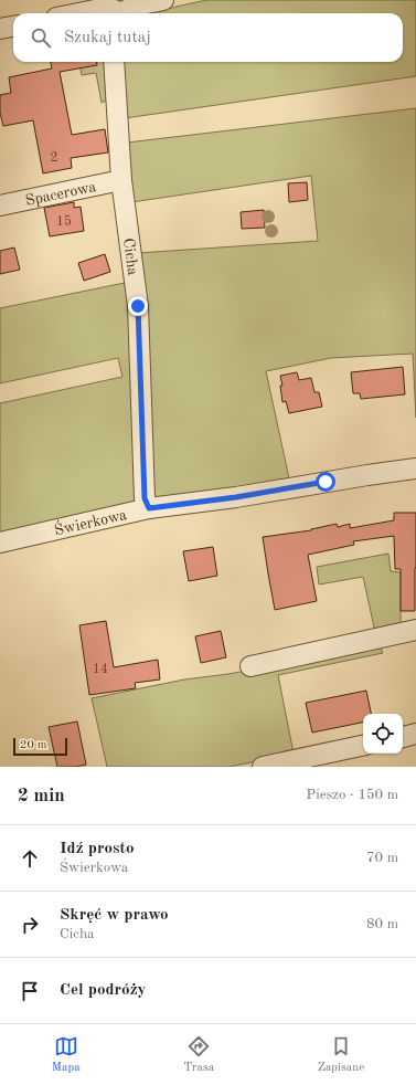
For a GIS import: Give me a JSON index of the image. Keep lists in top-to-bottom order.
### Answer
{
  "streets": {
    "street": ["Spacerowa", "Cicha", "Świerkowa"]
  },
  "crossings": [
    ["Spacerowa", "Cicha"],
    ["Cicha", "Świerkowa"]
  ],
  "house_numbers": ["2", "15", "14"],
  "scale_bar": "20 m",
  "page": {
    "search": "Szukaj tutaj",
    "scale": "20 m",
    "heading": ["2 min", "Pieszo · 150 m"],
    "list": [
      ["Idź prosto", "Świerkowa", "70 m"],
      ["Skręć w prawo", "Cicha", "80 m"],
      "Cel podróży"
    ],
    "nav": ["Mapa", "Trasa", "Zapisane"]
  }
}
